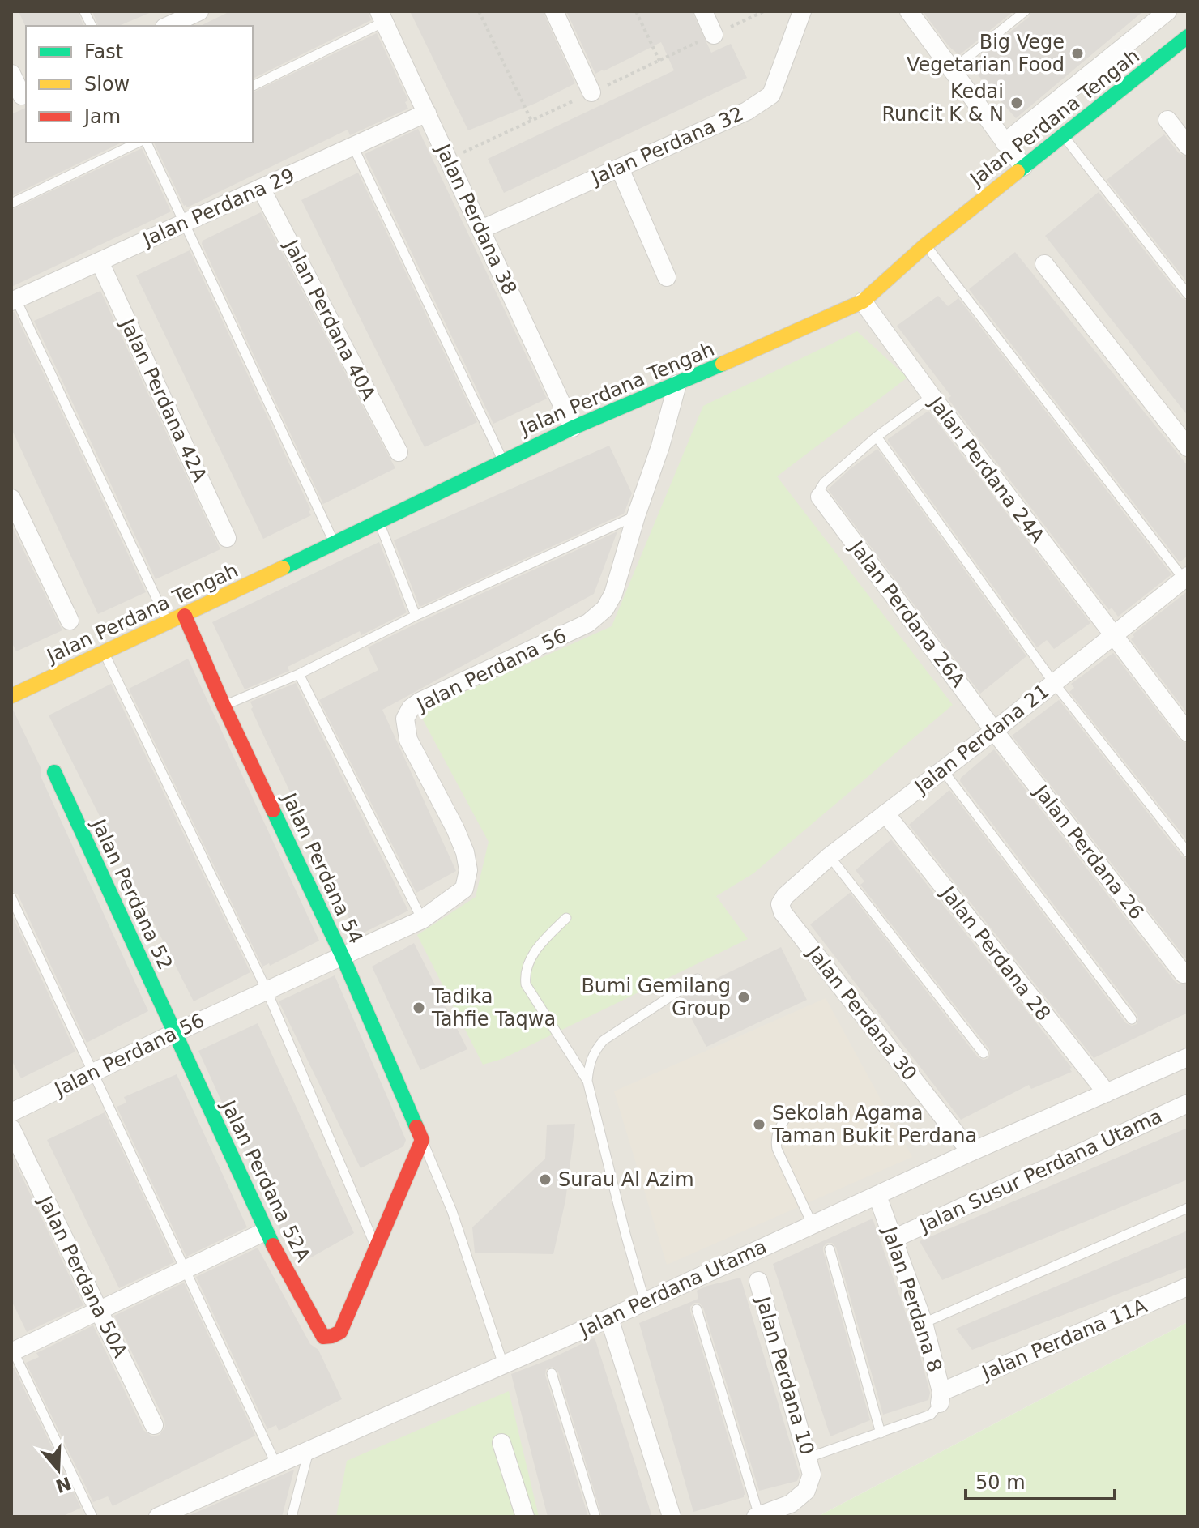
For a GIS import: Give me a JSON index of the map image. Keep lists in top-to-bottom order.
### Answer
{
  "streets": {
    "street": [
      "Jalan Perdana Tengah",
      "Jalan Perdana 32",
      "Jalan Perdana 29",
      "Jalan Perdana 38",
      "Jalan Perdana 40A",
      "Jalan Perdana 42A",
      "Jalan Perdana 24A",
      "Jalan Perdana 26A",
      "Jalan Perdana 56",
      "Jalan Perdana 21",
      "Jalan Perdana 26",
      "Jalan Perdana 54",
      "Jalan Perdana 52",
      "Jalan Perdana 28",
      "Jalan Perdana 30",
      "Jalan Susur Perdana Utama",
      "Jalan Perdana 52A",
      "Jalan Perdana 50A",
      "Jalan Perdana Utama",
      "Jalan Perdana 8",
      "Jalan Perdana 11A",
      "Jalan Perdana 10"
    ]
  },
  "crossings": [
    ["Jalan Perdana Tengah", "Jalan Perdana 38"],
    ["Jalan Perdana Tengah", "Jalan Perdana 24A"],
    ["Jalan Perdana Tengah", "Jalan Perdana 56"],
    ["Jalan Perdana Tengah", "Jalan Perdana 54"],
    ["Jalan Perdana 32", "Jalan Perdana 38"],
    ["Jalan Perdana 29", "Jalan Perdana 38"],
    ["Jalan Perdana 29", "Jalan Perdana 40A"],
    ["Jalan Perdana 29", "Jalan Perdana 42A"],
    ["Jalan Perdana 24A", "Jalan Perdana 21"],
    ["Jalan Perdana 26A", "Jalan Perdana 21"],
    ["Jalan Perdana 26A", "Jalan Perdana 26"],
    ["Jalan Perdana 56", "Jalan Perdana 54"],
    ["Jalan Perdana 56", "Jalan Perdana 52"],
    ["Jalan Perdana 56", "Jalan Perdana 52A"],
    ["Jalan Perdana 21", "Jalan Perdana 26"],
    ["Jalan Perdana 21", "Jalan Perdana 28"],
    ["Jalan Perdana 21", "Jalan Perdana 30"],
    ["Jalan Perdana 52", "Jalan Perdana 52A"],
    ["Jalan Perdana 28", "Jalan Perdana Utama"],
    ["Jalan Perdana 30", "Jalan Perdana Utama"],
    ["Jalan Susur Perdana Utama", "Jalan Perdana 8"],
    ["Jalan Perdana Utama", "Jalan Perdana 8"],
    ["Jalan Perdana 8", "Jalan Perdana 11A"]
  ],
  "places": [
    "Big Vege Vegetarian Food",
    "Kedai Runcit K & N",
    "Bumi Gemilang Group",
    "Tadika Tahfie Taqwa",
    "Sekolah Agama Taman Bukit Perdana",
    "Surau Al Azim"
  ],
  "legend": ["Fast", "Slow", "Jam"],
  "scale_bar": "50 m",
  "north": "bottom"
}
